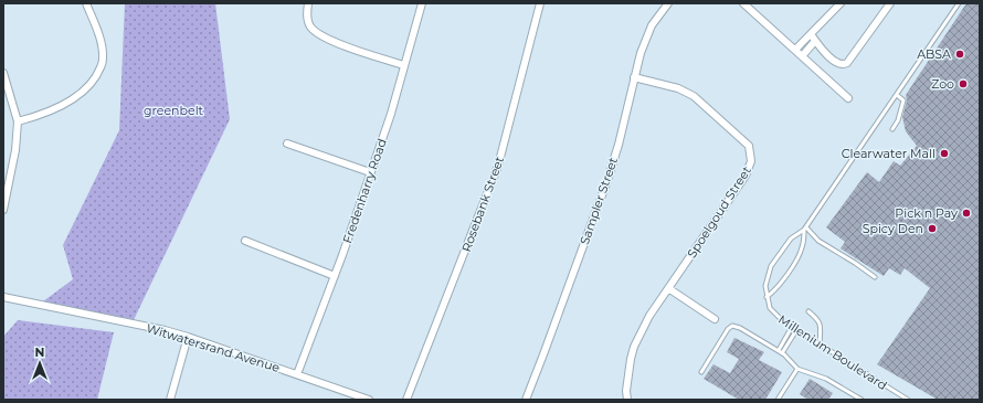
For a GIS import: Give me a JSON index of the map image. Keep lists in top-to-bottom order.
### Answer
{
  "streets": {
    "street": [
      "Fredenharry Road",
      "Sampler Street",
      "Rosebank Street",
      "Spoelgoud Street",
      "Witwatersrand Avenue"
    ],
    "lane": ["Millenium Boulevard"]
  },
  "crossings": [
    ["Fredenharry Road", "Witwatersrand Avenue"],
    ["Sampler Street", "Spoelgoud Street"]
  ],
  "parks": ["greenbelt"],
  "places": [
    "ABSA",
    "Zoo",
    "Clearwater Mall",
    "Pick n Pay",
    "Spicy Den"
  ],
  "north": "top"
}
